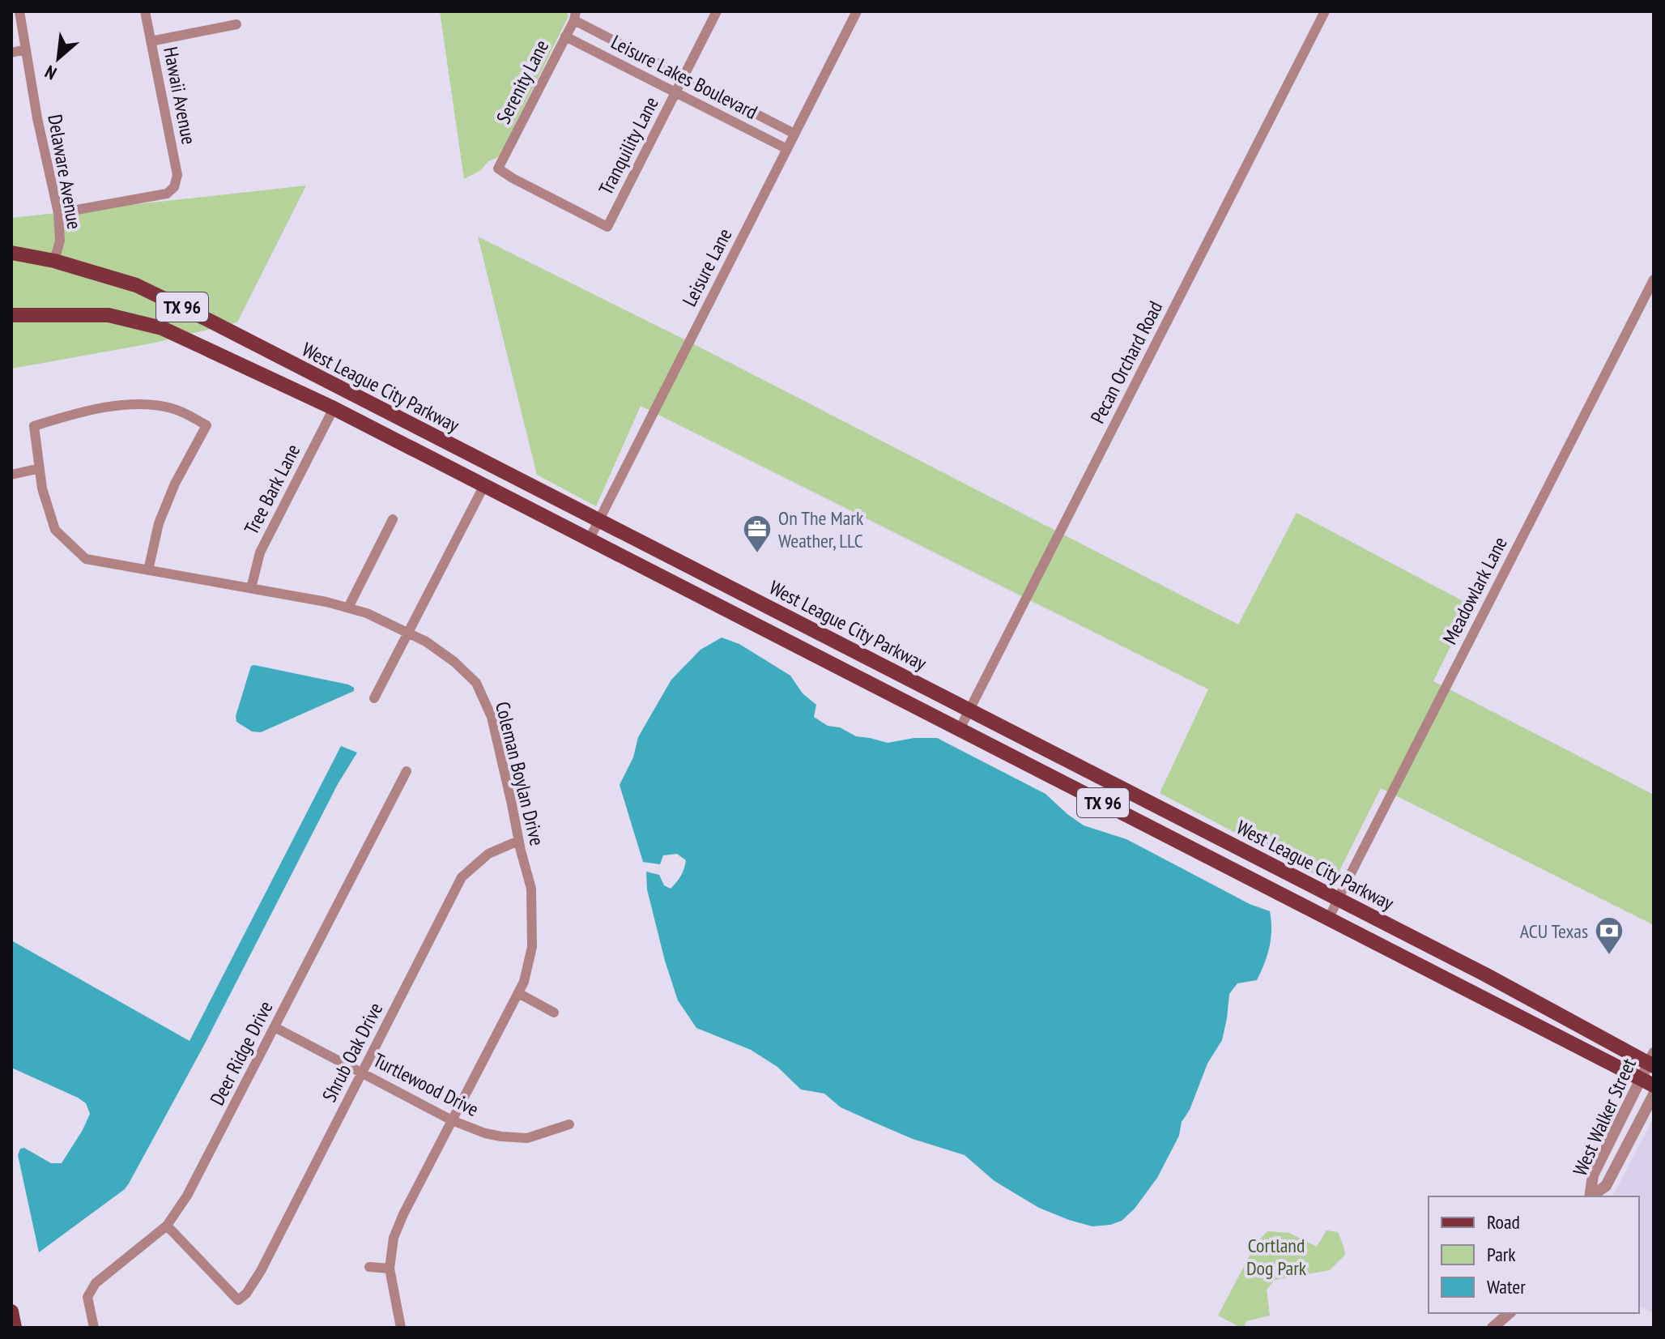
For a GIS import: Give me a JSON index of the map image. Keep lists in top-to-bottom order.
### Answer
{
  "streets": {
    "main road": ["TX 96", "West League City Parkway"],
    "street": [
      "Leisure Lakes Boulevard",
      "Serenity Lane",
      "Hawaii Avenue",
      "Tranquility Lane",
      "Delaware Avenue",
      "Leisure Lane",
      "Pecan Orchard Road",
      "Tree Bark Lane",
      "Meadowlark Lane",
      "Coleman Boylan Drive",
      "Shrub Oak Drive",
      "Deer Ridge Drive",
      "Turtlewood Drive",
      "West Walker Street"
    ]
  },
  "crossings": [
    ["Leisure Lakes Boulevard", "Serenity Lane"],
    ["Leisure Lakes Boulevard", "Tranquility Lane"],
    ["Leisure Lakes Boulevard", "Leisure Lane"],
    ["Serenity Lane", "Tranquility Lane"],
    ["Hawaii Avenue", "Delaware Avenue"],
    ["Delaware Avenue", "West League City Parkway"],
    ["Leisure Lane", "West League City Parkway"],
    ["Pecan Orchard Road", "West League City Parkway"],
    ["West League City Parkway", "Tree Bark Lane"],
    ["West League City Parkway", "Meadowlark Lane"],
    ["West League City Parkway", "West Walker Street"],
    ["Tree Bark Lane", "Coleman Boylan Drive"],
    ["Coleman Boylan Drive", "Shrub Oak Drive"],
    ["Coleman Boylan Drive", "Turtlewood Drive"],
    ["Shrub Oak Drive", "Deer Ridge Drive"],
    ["Shrub Oak Drive", "Turtlewood Drive"],
    ["Deer Ridge Drive", "Turtlewood Drive"]
  ],
  "parks": ["Cortland Dog Park"],
  "places": {
    "office": ["On The Mark Weather, LLC"],
    "bank": ["ACU Texas"]
  },
  "legend": ["Road", "Park", "Water"],
  "north": "bottom left"
}
